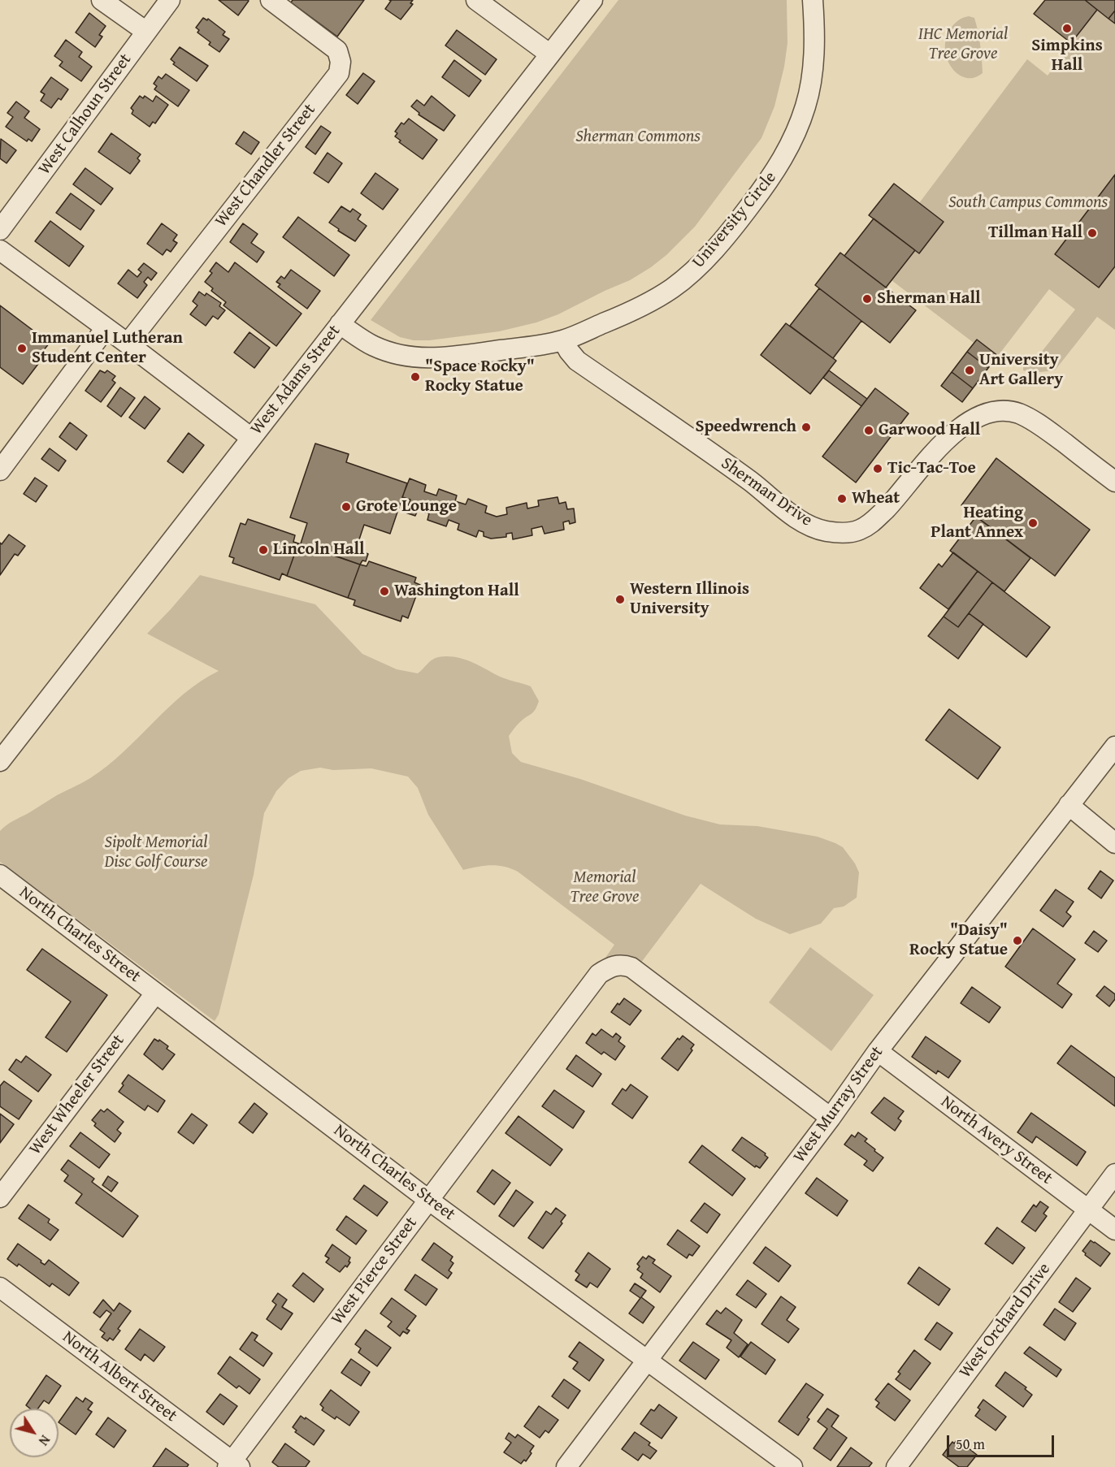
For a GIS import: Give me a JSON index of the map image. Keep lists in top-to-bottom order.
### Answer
{
  "streets": {
    "street": [
      "West Calhoun Street",
      "West Chandler Street",
      "University Circle",
      "West Adams Street",
      "Sherman Drive",
      "North Charles Street",
      "West Wheeler Street",
      "West Murray Street",
      "North Avery Street",
      "West Pierce Street",
      "West Orchard Drive",
      "North Albert Street"
    ]
  },
  "crossings": [
    ["University Circle", "West Adams Street"],
    ["University Circle", "Sherman Drive"],
    ["North Charles Street", "West Wheeler Street"],
    ["North Charles Street", "West Murray Street"],
    ["North Charles Street", "West Pierce Street"],
    ["West Murray Street", "North Avery Street"],
    ["West Murray Street", "West Pierce Street"],
    ["North Avery Street", "West Orchard Drive"],
    ["West Pierce Street", "North Albert Street"]
  ],
  "parks": [
    "IHC Memorial Tree Grove",
    "Sherman Commons",
    "South Campus Commons",
    "Sipolt Memorial Disc Golf Course",
    "Memorial Tree Grove"
  ],
  "places": [
    "Simpkins Hall",
    "Tillman Hall",
    "Sherman Hall",
    "Immanuel Lutheran Student Center",
    "University Art Gallery",
    "\"Space Rocky\" Rocky Statue",
    "Speedwrench",
    "Garwood Hall",
    "Tic-Tac-Toe",
    "Wheat",
    "Grote Lounge",
    "Heating Plant Annex",
    "Lincoln Hall",
    "Washington Hall",
    "Western Illinois University",
    "\"Daisy\" Rocky Statue"
  ],
  "scale_bar": "50 m",
  "north": "bottom right"
}
